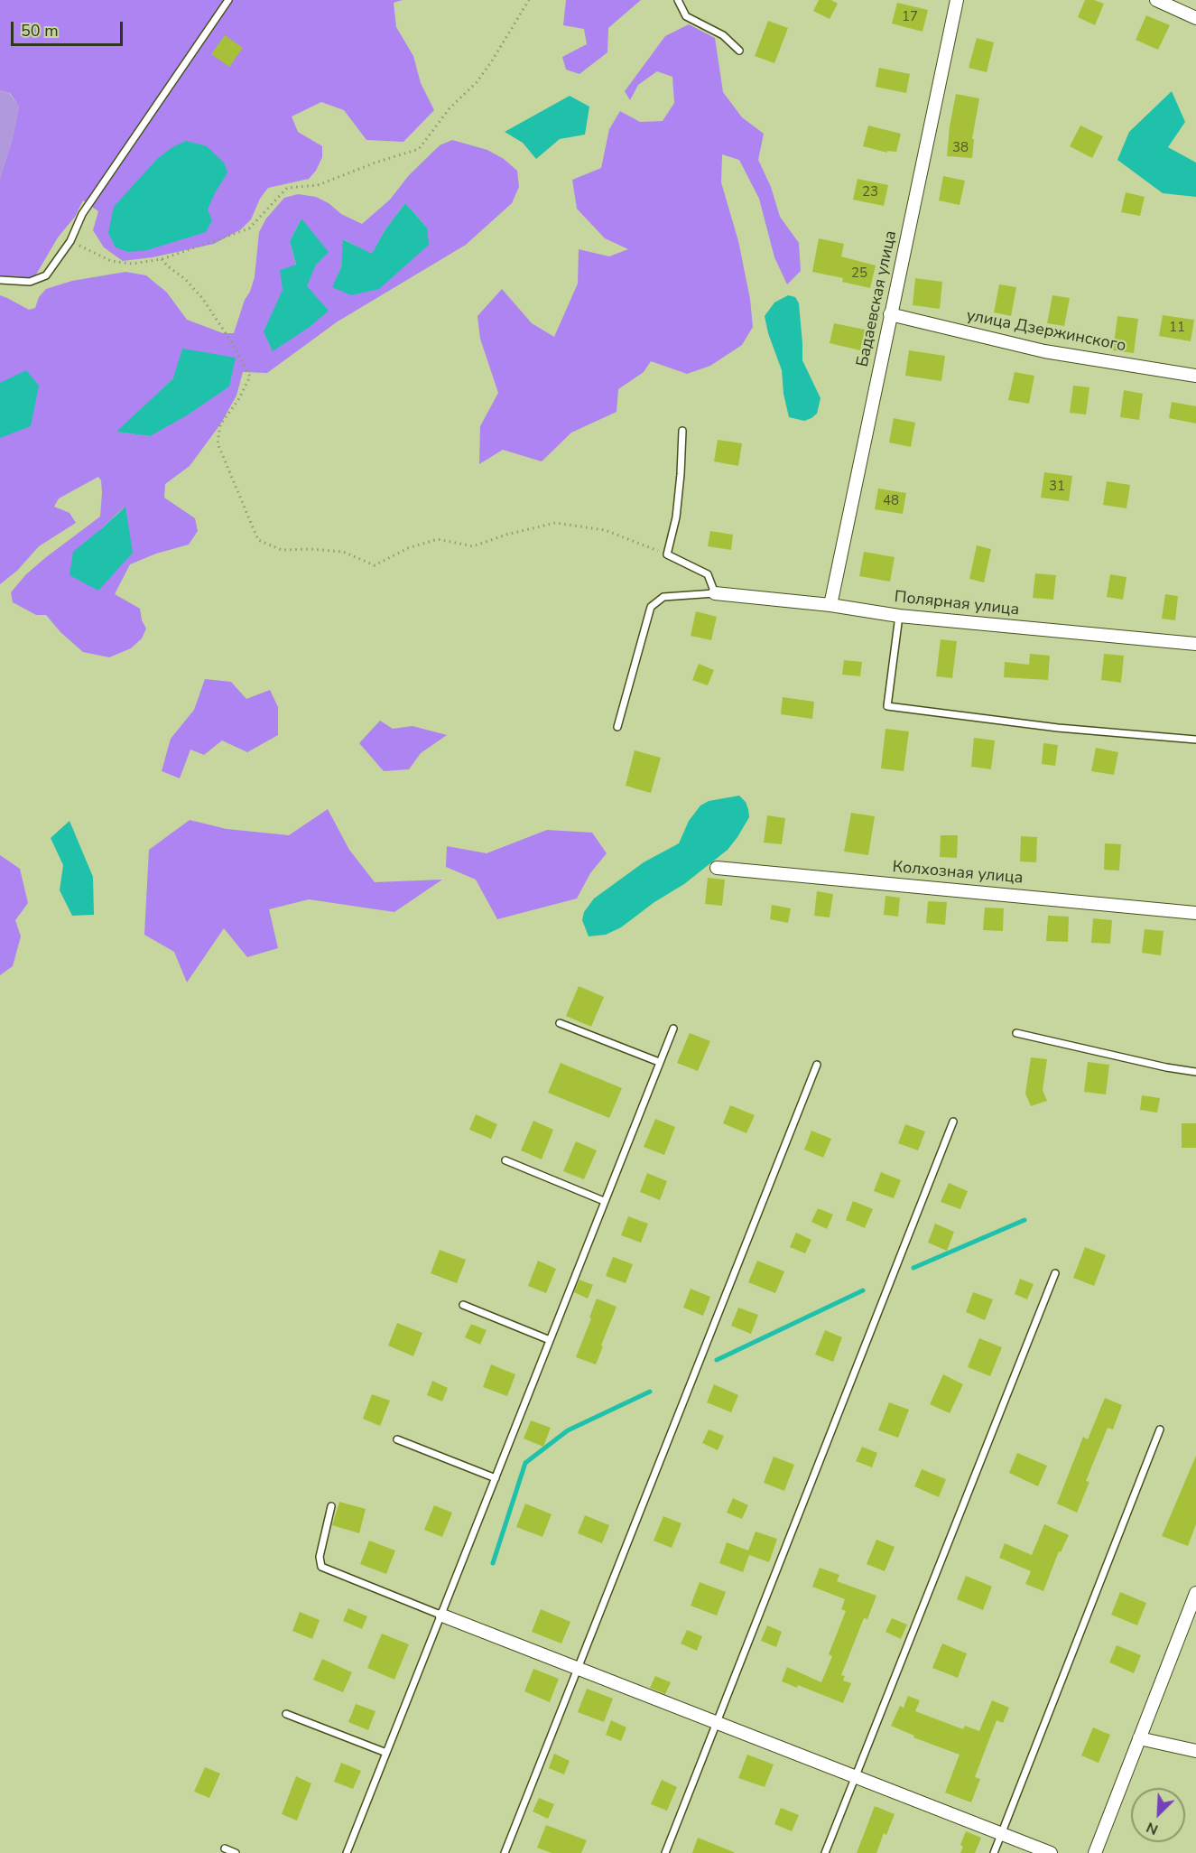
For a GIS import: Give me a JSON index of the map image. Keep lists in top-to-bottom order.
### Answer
{
  "streets": {
    "street": [
      "Бадаевская улица",
      "улица Дзержинского",
      "Полярная улица",
      "Колхозная улица"
    ]
  },
  "crossings": [
    ["Бадаевская улица", "улица Дзержинского"],
    ["Бадаевская улица", "Полярная улица"]
  ],
  "house_numbers": [
    "17",
    "38",
    "23",
    "25",
    "11",
    "31",
    "48"
  ],
  "scale_bar": "50 m",
  "north": "bottom left"
}
